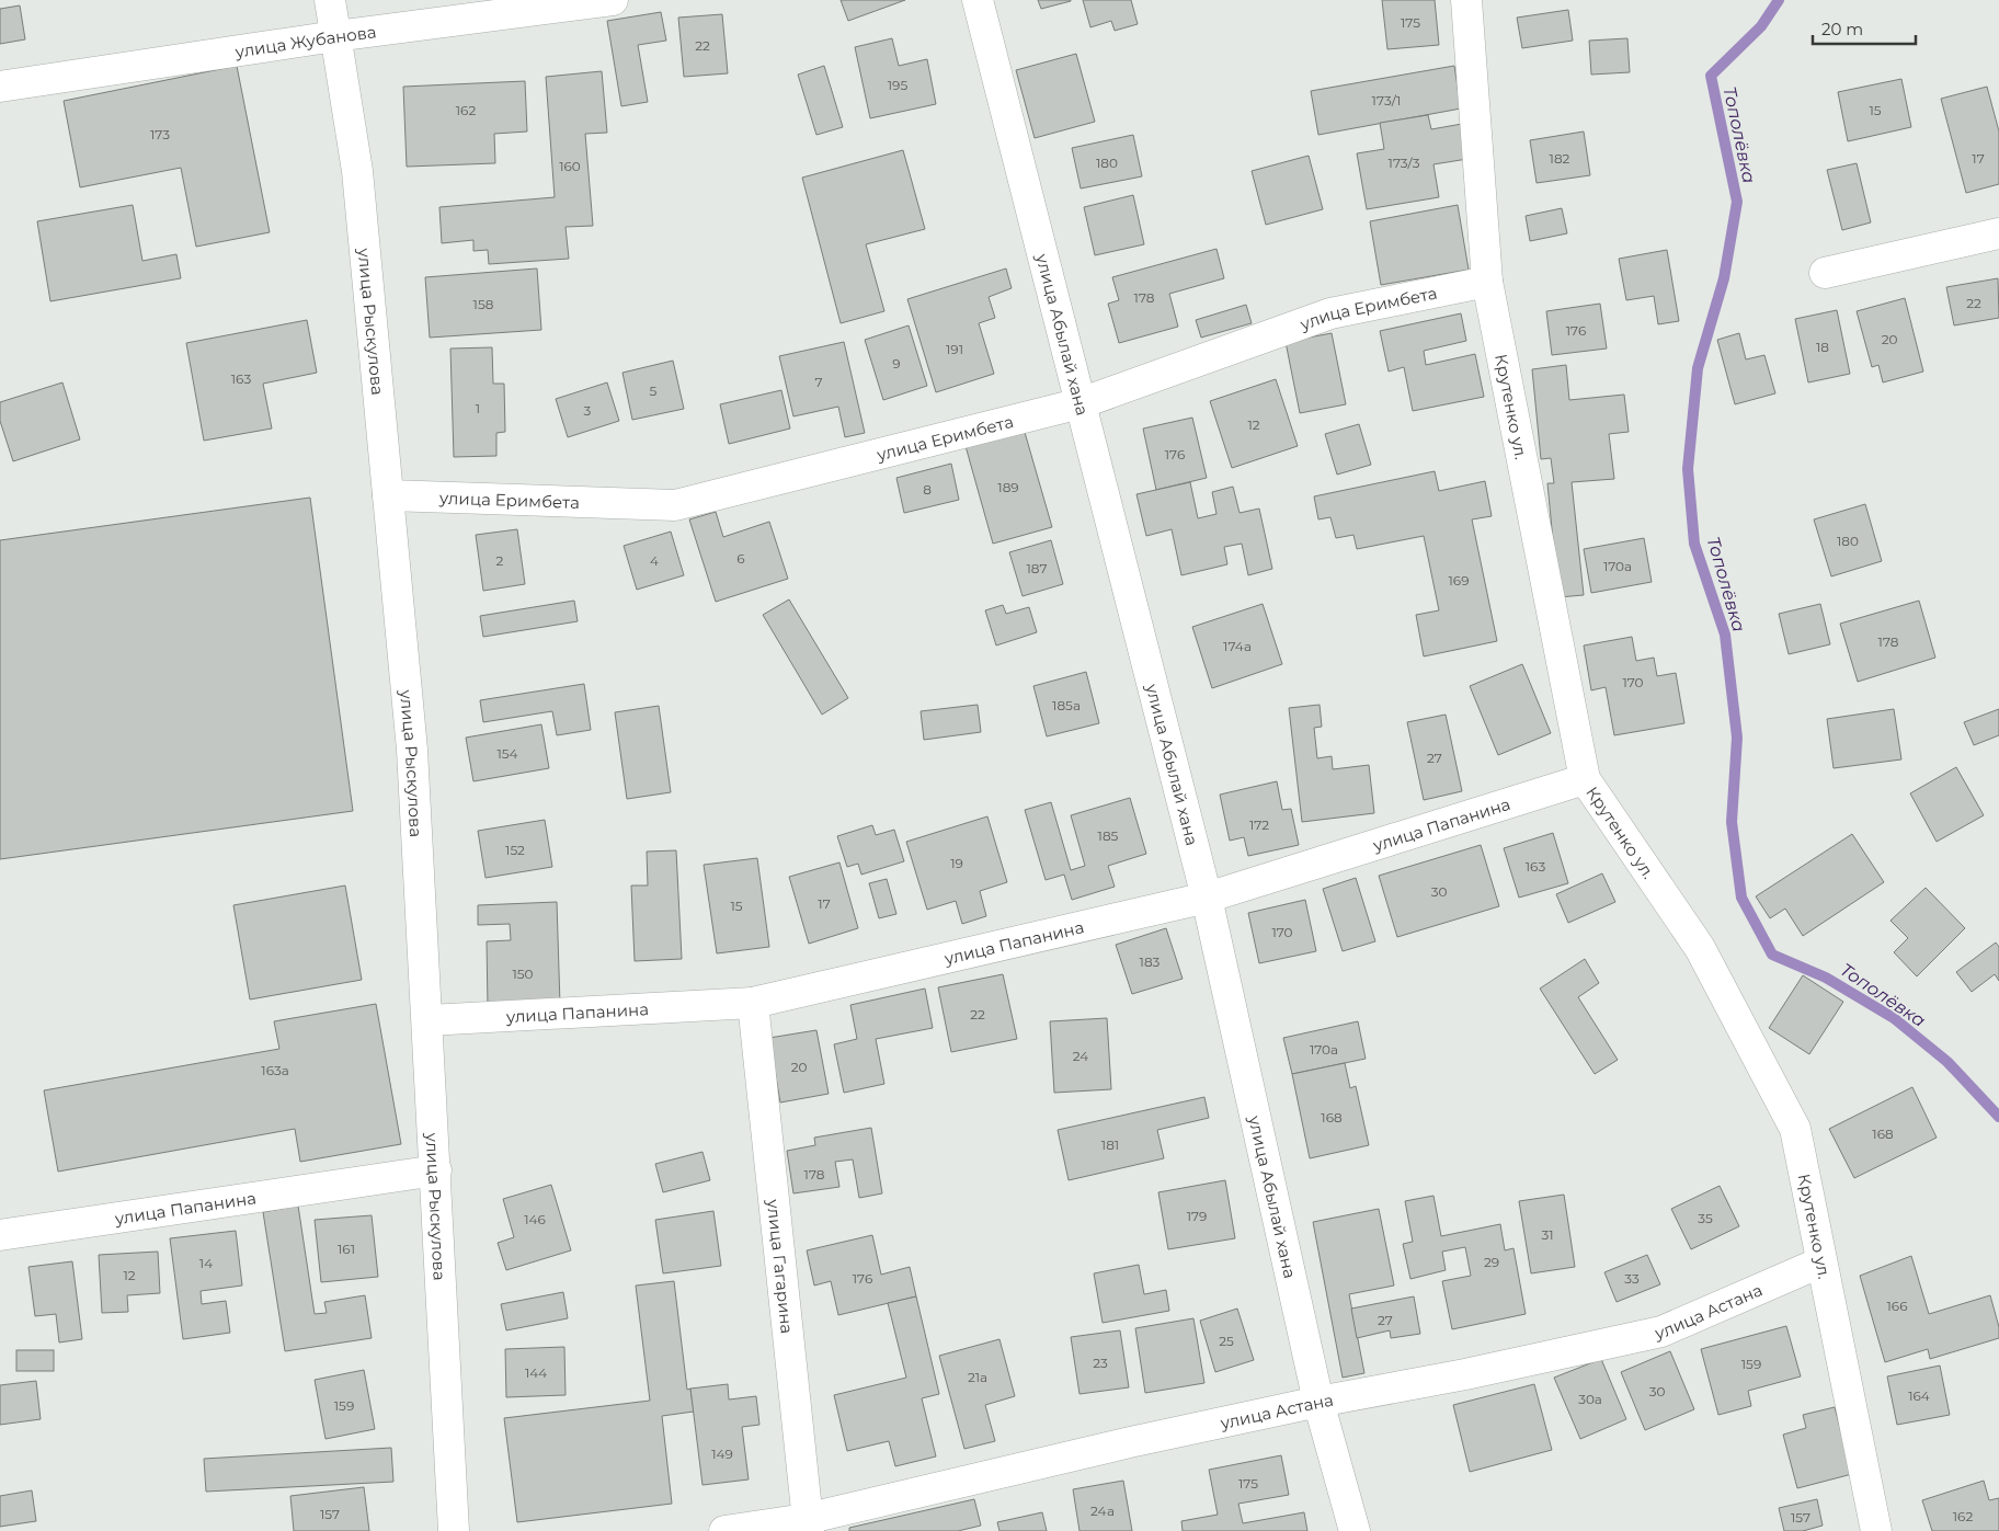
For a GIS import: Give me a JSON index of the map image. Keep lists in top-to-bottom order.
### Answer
{
  "streets": {
    "street": [
      "улица Жубанова",
      "улица Еримбета",
      "улица Рыскулова",
      "улица Абылай хана",
      "Крутенко ул.",
      "улица Папанина",
      "улица Гагарина",
      "улица Астана"
    ]
  },
  "crossings": [
    ["улица Жубанова", "улица Рыскулова"],
    ["улица Еримбета", "улица Рыскулова"],
    ["улица Еримбета", "улица Абылай хана"],
    ["улица Еримбета", "Крутенко ул."],
    ["улица Рыскулова", "улица Папанина"],
    ["улица Абылай хана", "улица Папанина"],
    ["улица Абылай хана", "улица Астана"],
    ["Крутенко ул.", "улица Папанина"],
    ["Крутенко ул.", "улица Астана"],
    ["улица Папанина", "улица Гагарина"],
    ["улица Гагарина", "улица Астана"]
  ],
  "water": ["Тополёвка"],
  "house_numbers": [
    "175",
    "22",
    "195",
    "173/1",
    "162",
    "15",
    "173",
    "182",
    "17",
    "180",
    "173/3",
    "160",
    "178",
    "22",
    "158",
    "176",
    "20",
    "18",
    "191",
    "9",
    "163",
    "7",
    "5",
    "1",
    "3",
    "12",
    "176",
    "189",
    "8",
    "180",
    "6",
    "2",
    "4",
    "170а",
    "187",
    "169",
    "178",
    "174а",
    "170",
    "185а",
    "154",
    "27",
    "172",
    "185",
    "152",
    "19",
    "163",
    "30",
    "17",
    "15",
    "170",
    "183",
    "150",
    "22",
    "170а",
    "24",
    "20",
    "163а",
    "168",
    "168",
    "181",
    "178",
    "179",
    "35",
    "146",
    "31",
    "161",
    "29",
    "14",
    "12",
    "176",
    "33",
    "166",
    "27",
    "25",
    "23",
    "159",
    "144",
    "21а",
    "30",
    "164",
    "30а",
    "159",
    "149",
    "175",
    "24а",
    "157",
    "162",
    "157"
  ],
  "scale_bar": "20 m"
}
